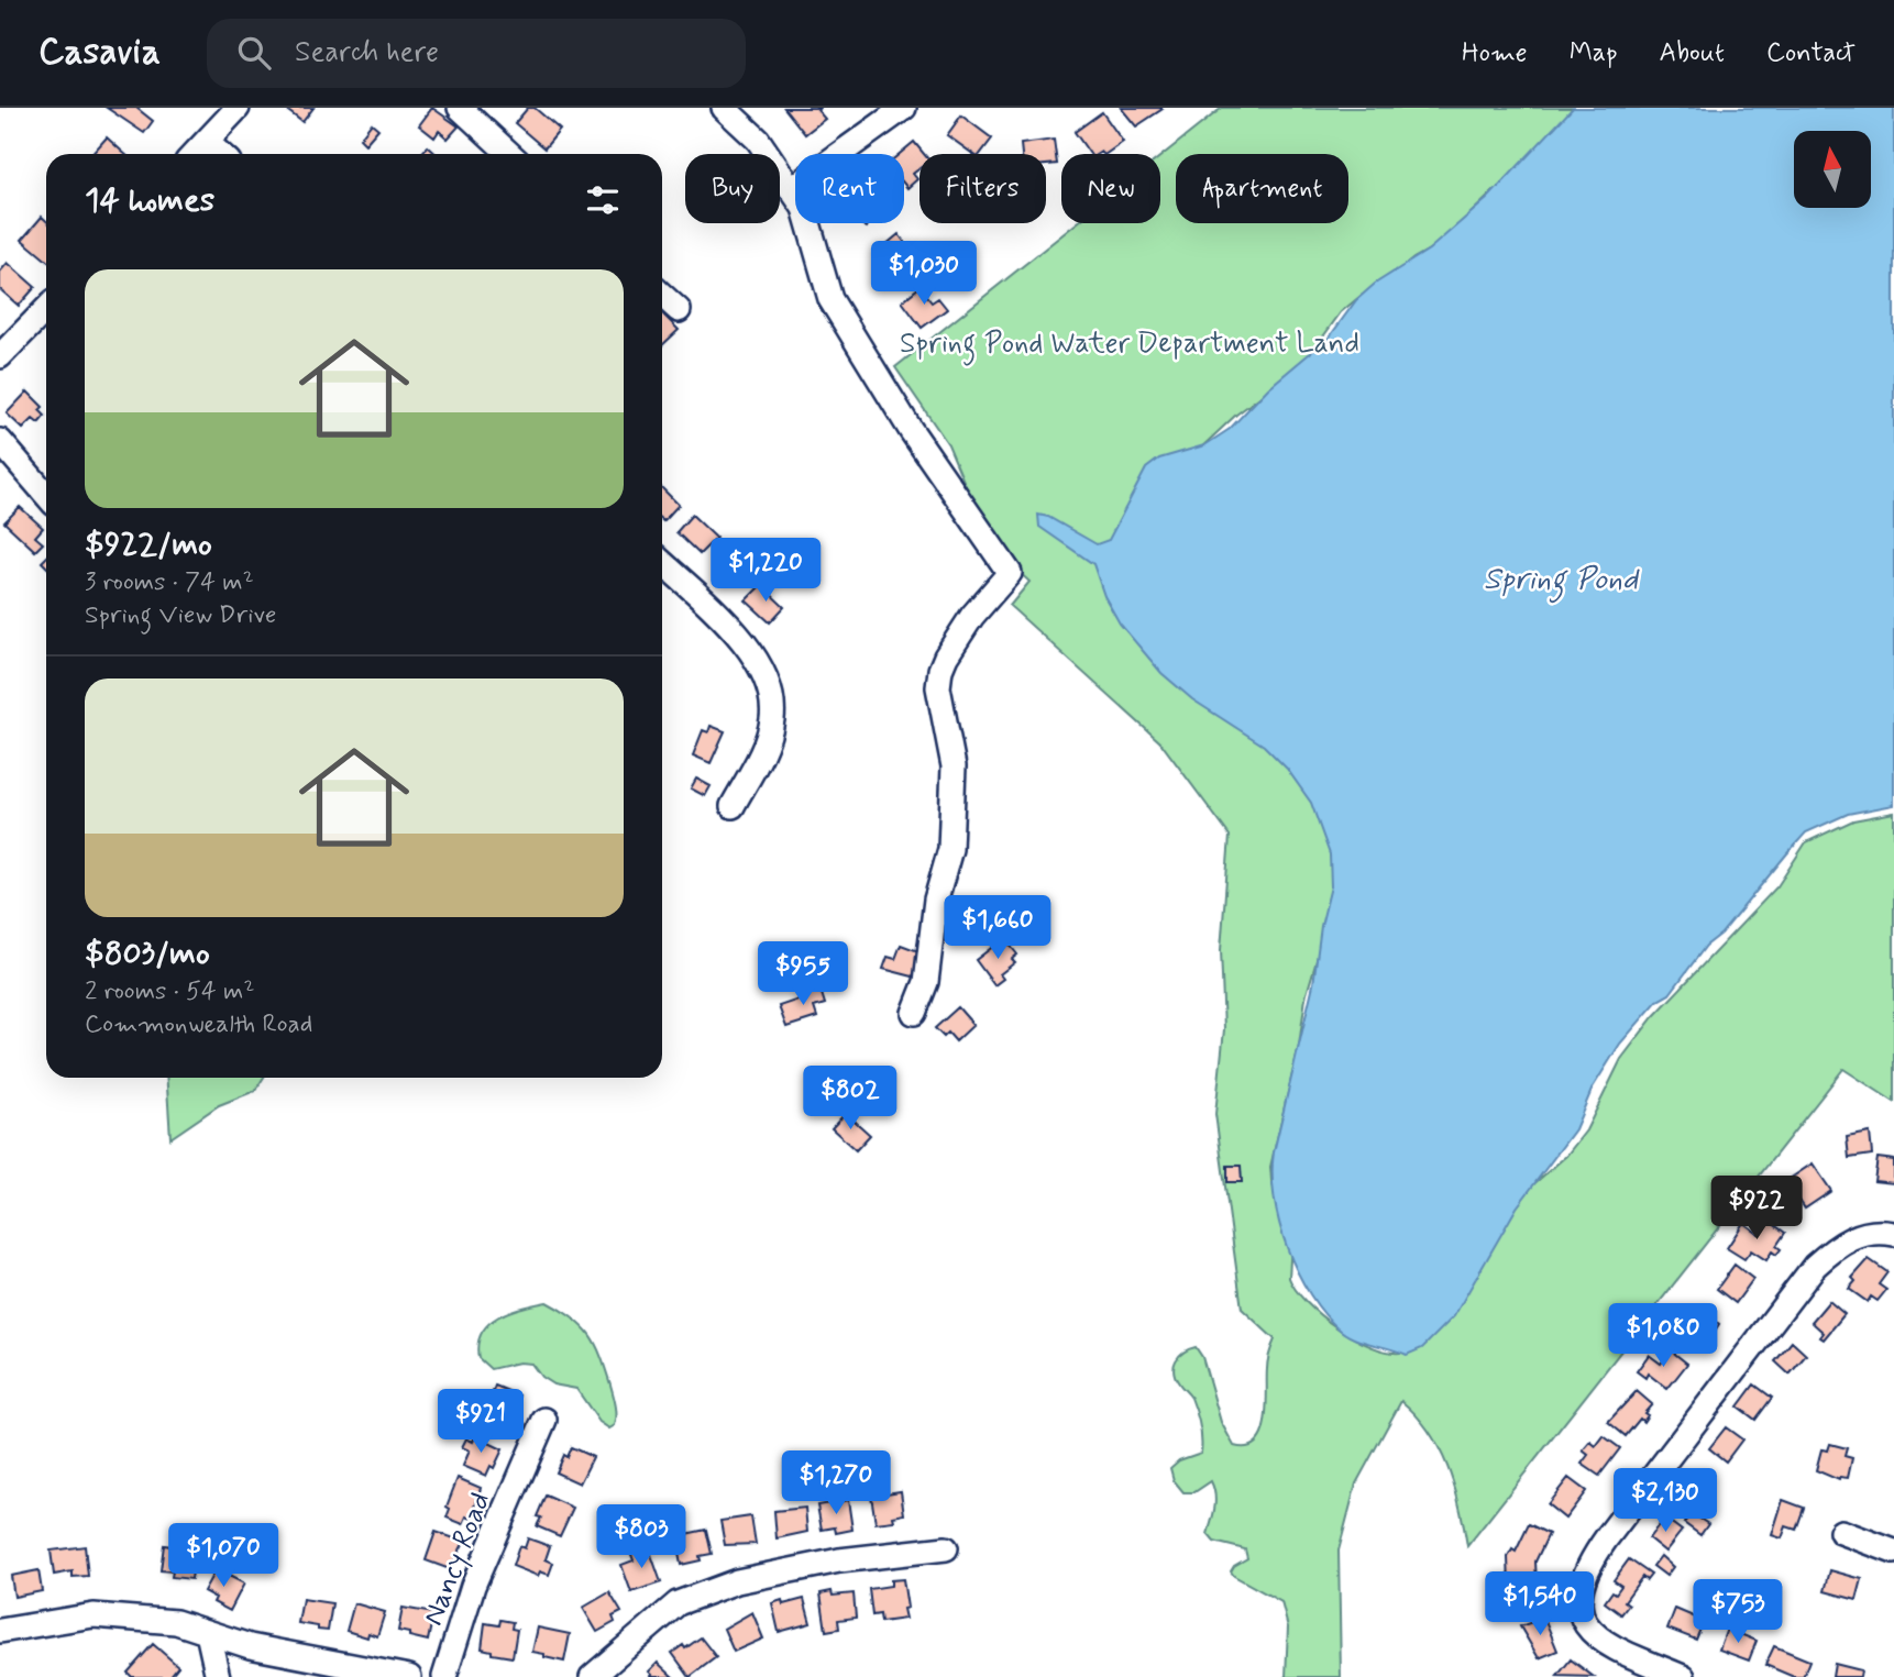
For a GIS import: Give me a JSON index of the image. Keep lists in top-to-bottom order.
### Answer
{
  "streets": {
    "street": ["Nancy Road"]
  },
  "water": ["Spring Pond"],
  "parks": ["Spring Pond Water Department Land"],
  "north": "top",
  "page": {
    "header": "Casavia",
    "search": "Search here",
    "nav": [
      "Home",
      "Map",
      "About",
      "Contact"
    ],
    "chip": [
      "Buy",
      "Rent",
      "Filters",
      "New",
      "Apartment"
    ],
    "heading": "14 homes",
    "price": [
      "$1,030",
      "$1,220",
      "$1,660",
      "$955",
      "$802",
      "$922",
      "$1,080",
      "$921",
      "$1,270",
      "$2,130",
      "$803",
      "$1,070",
      "$1,540",
      "$753"
    ],
    "list": [
      {
        "name": "$922/mo",
        "note": "3 rooms · 74 m² · Spring View Drive"
      },
      {
        "name": "$803/mo",
        "note": "2 rooms · 54 m² · Commonwealth Road"
      }
    ]
  }
}
